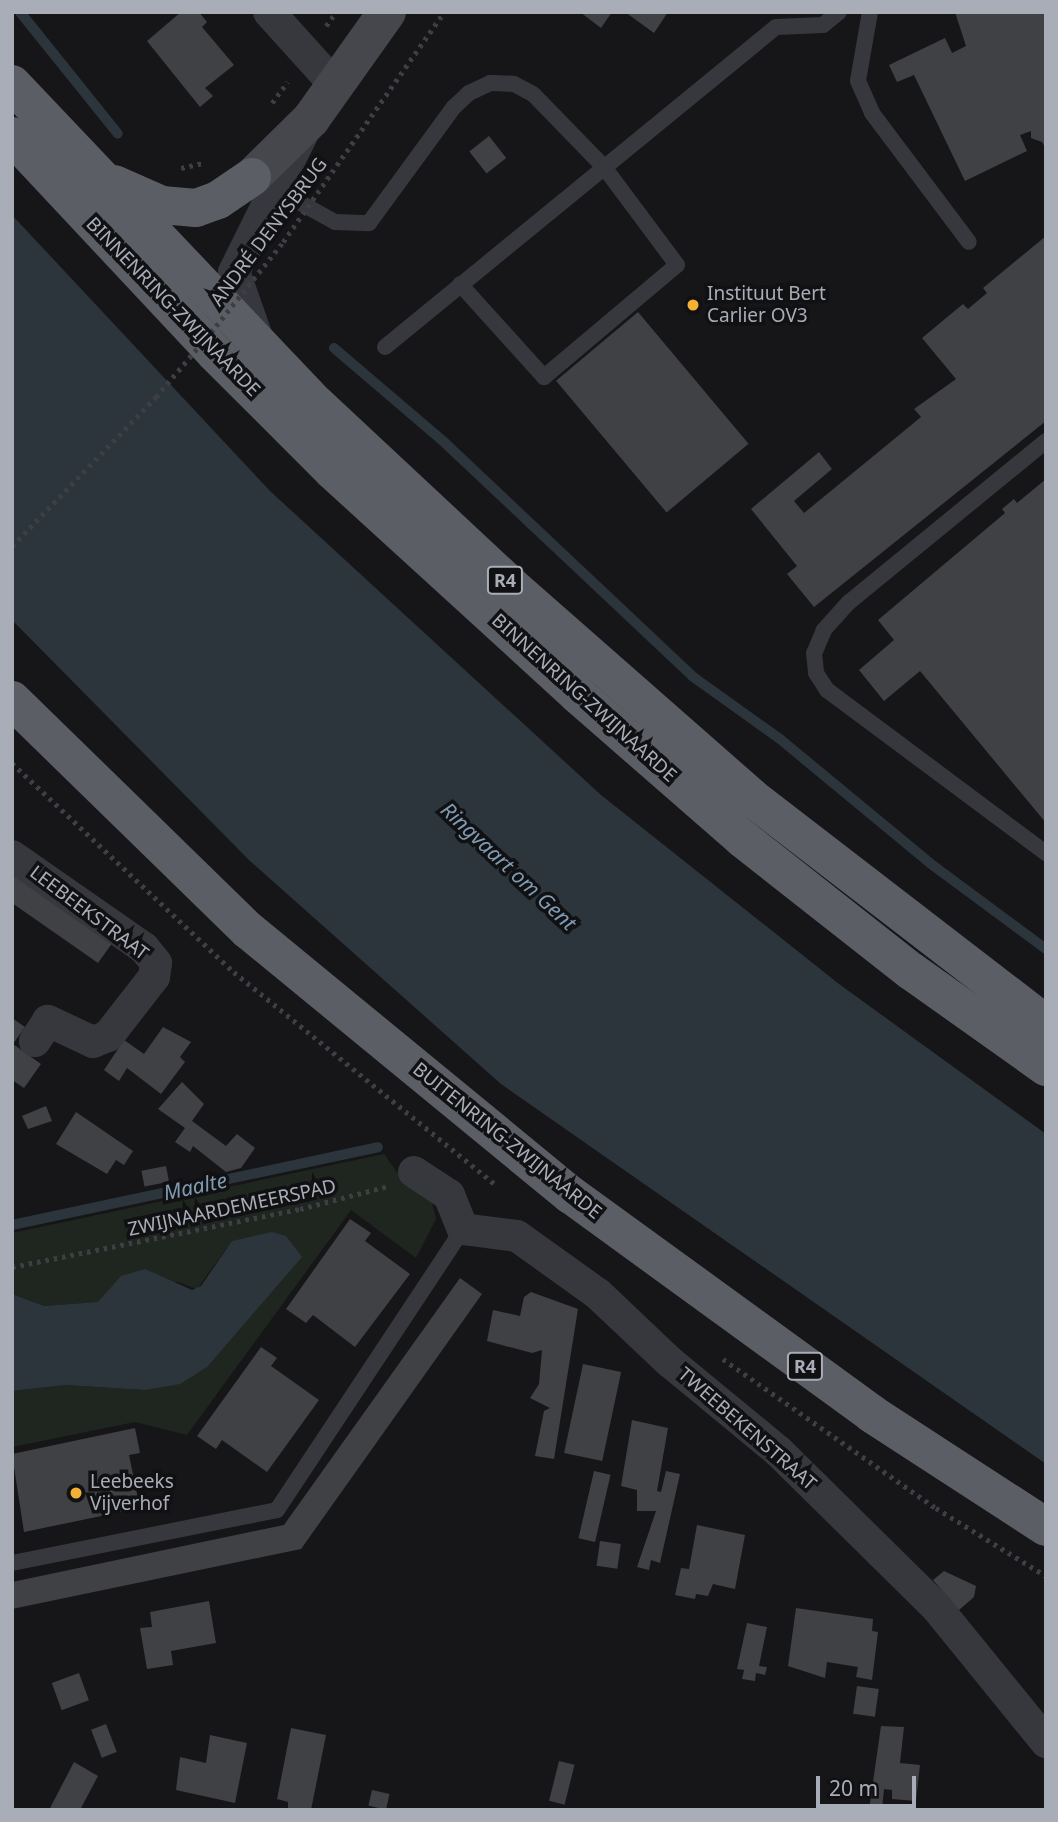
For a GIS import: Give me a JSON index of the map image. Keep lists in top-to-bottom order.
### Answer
{
  "streets": {
    "highway": ["BINNENRING-ZWIJNAARDE", "R4", "BUITENRING-ZWIJNAARDE"],
    "street": ["LEEBEEKSTRAAT", "TWEEBEKENSTRAAT"],
    "path": ["ANDRÉ DENYSBRUG", "ZWIJNAARDEMEERSPAD"]
  },
  "water": ["Ringvaart om Gent", "Maalte"],
  "places": ["Instituut Bert Carlier OV3", "Leebeeks Vijverhof"],
  "scale_bar": "20 m"
}
